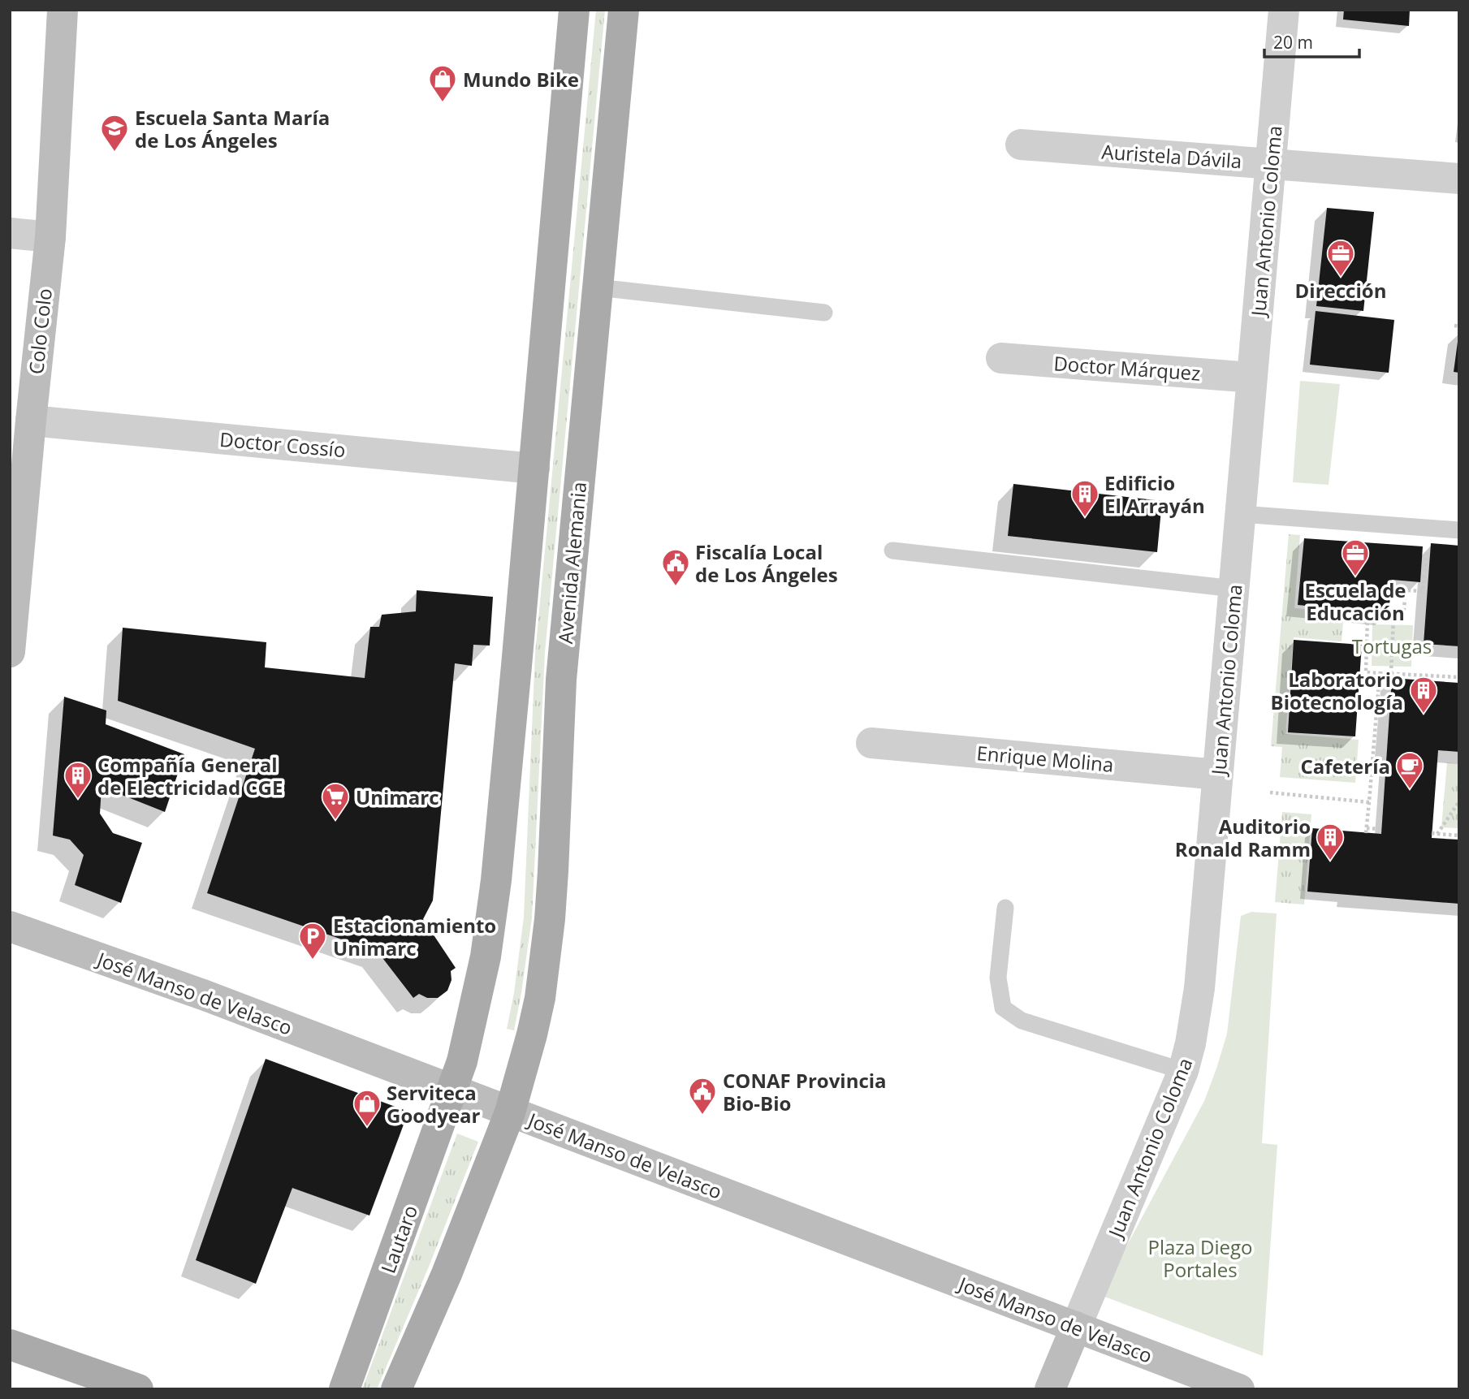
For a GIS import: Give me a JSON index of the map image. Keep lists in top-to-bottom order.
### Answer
{
  "streets": {
    "main road": [
      "Colo Colo",
      "Avenida Alemania",
      "José Manso de Velasco",
      "Lautaro"
    ],
    "street": [
      "Auristela Dávila",
      "Juan Antonio Coloma",
      "Doctor Márquez",
      "Doctor Cossío",
      "Enrique Molina"
    ]
  },
  "crossings": [
    ["Auristela Dávila", "Juan Antonio Coloma"],
    ["Juan Antonio Coloma", "Doctor Márquez"],
    ["Juan Antonio Coloma", "Enrique Molina"],
    ["Juan Antonio Coloma", "José Manso de Velasco"],
    ["Colo Colo", "Doctor Cossío"],
    ["Avenida Alemania", "José Manso de Velasco"],
    ["José Manso de Velasco", "Lautaro"]
  ],
  "parks": ["Tortugas", "Plaza Diego Portales"],
  "places": {
    "shop": ["Mundo Bike", "Serviteca Goodyear"],
    "school or university": ["Escuela Santa María de Los Ángeles"],
    "office": ["Dirección", "Escuela de Educación"],
    "building": [
      "Edificio El Arrayán",
      "Laboratorio Biotecnología",
      "Compañía General de Electricidad CGE",
      "Auditorio Ronald Ramm"
    ],
    "public building": ["Fiscalía Local de Los Ángeles", "CONAF Provincia Bio-Bio"],
    "cafe": ["Cafetería"],
    "supermarket": ["Unimarc"],
    "parking": ["Estacionamiento Unimarc"]
  },
  "scale_bar": "20 m"
}
